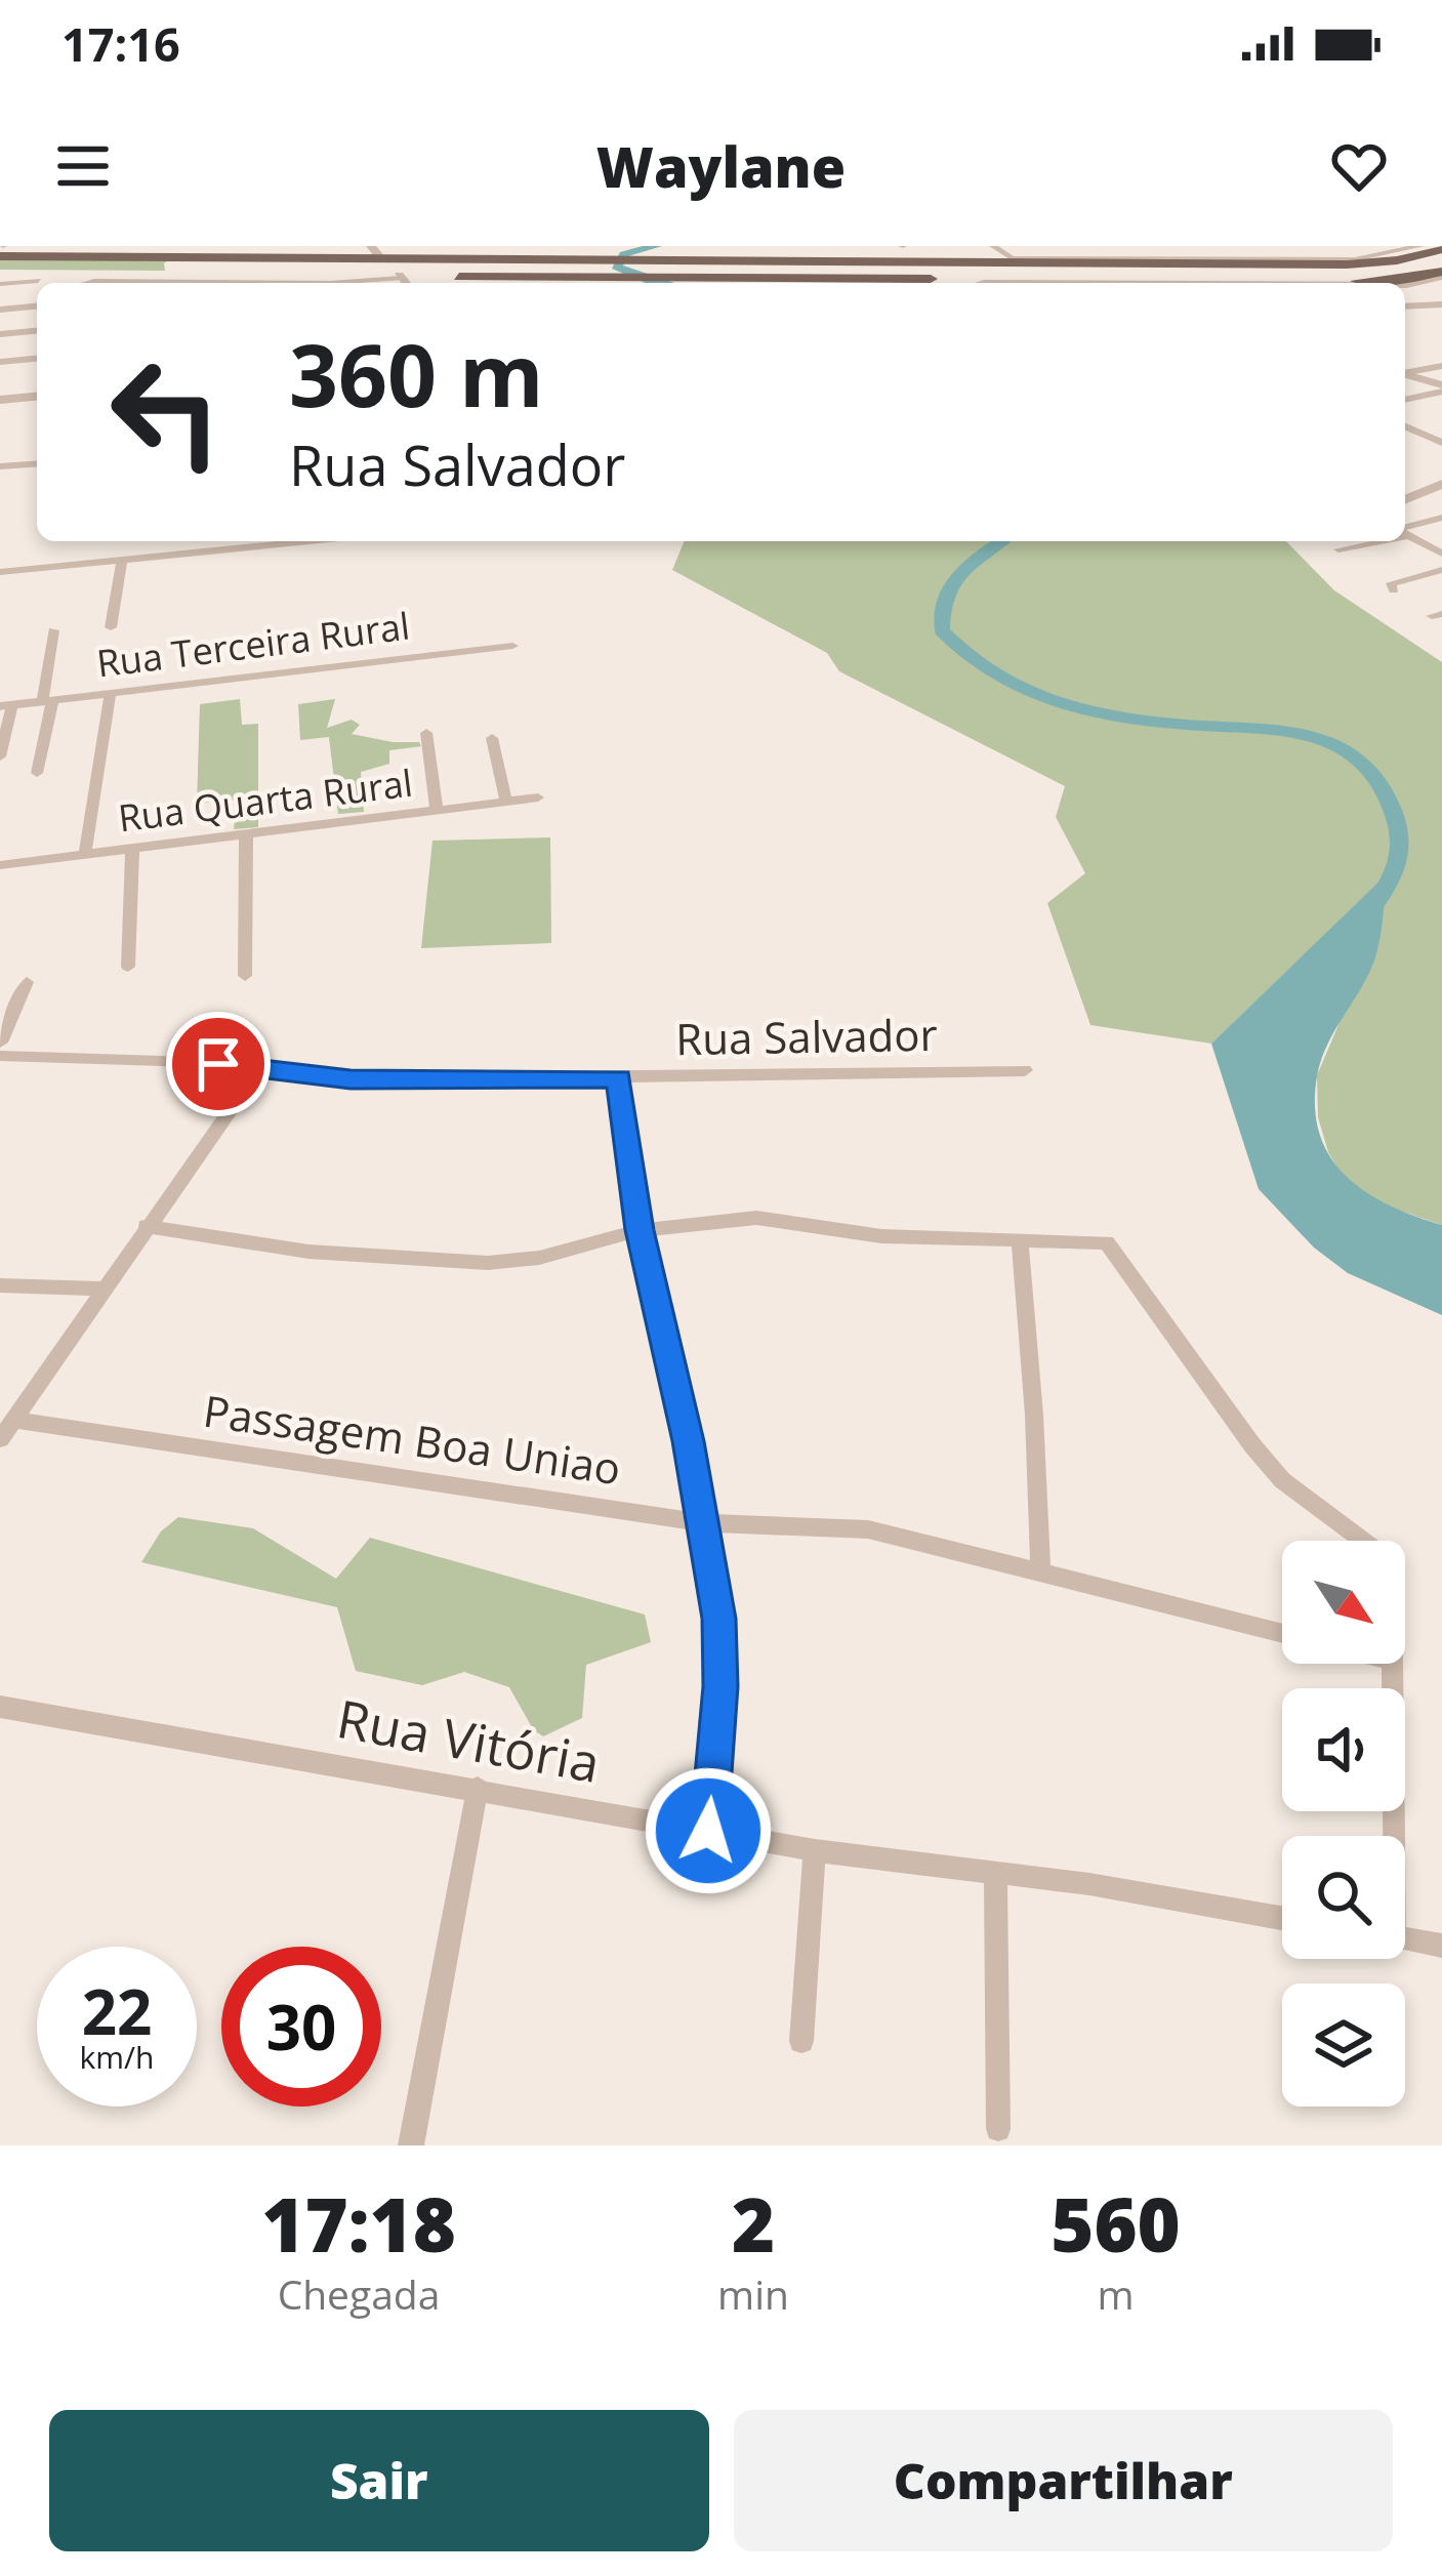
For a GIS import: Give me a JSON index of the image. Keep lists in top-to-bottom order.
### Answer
{
  "streets": {
    "street": [
      "Rua Terceira Rural",
      "Rua Quarta Rural",
      "Rua Salvador",
      "Passagem Boa Uniao",
      "Rua Vitória"
    ]
  },
  "north": "bottom right",
  "page": {
    "status": "17:16",
    "header": "Waylane",
    "turn": ["360 m", "Rua Salvador"],
    "speed": "22 km/h",
    "limit": "30",
    "eta": [
      "17:18",
      "Chegada",
      "2",
      "min",
      "560",
      "m"
    ],
    "buttons": ["Sair", "Compartilhar"]
  }
}
